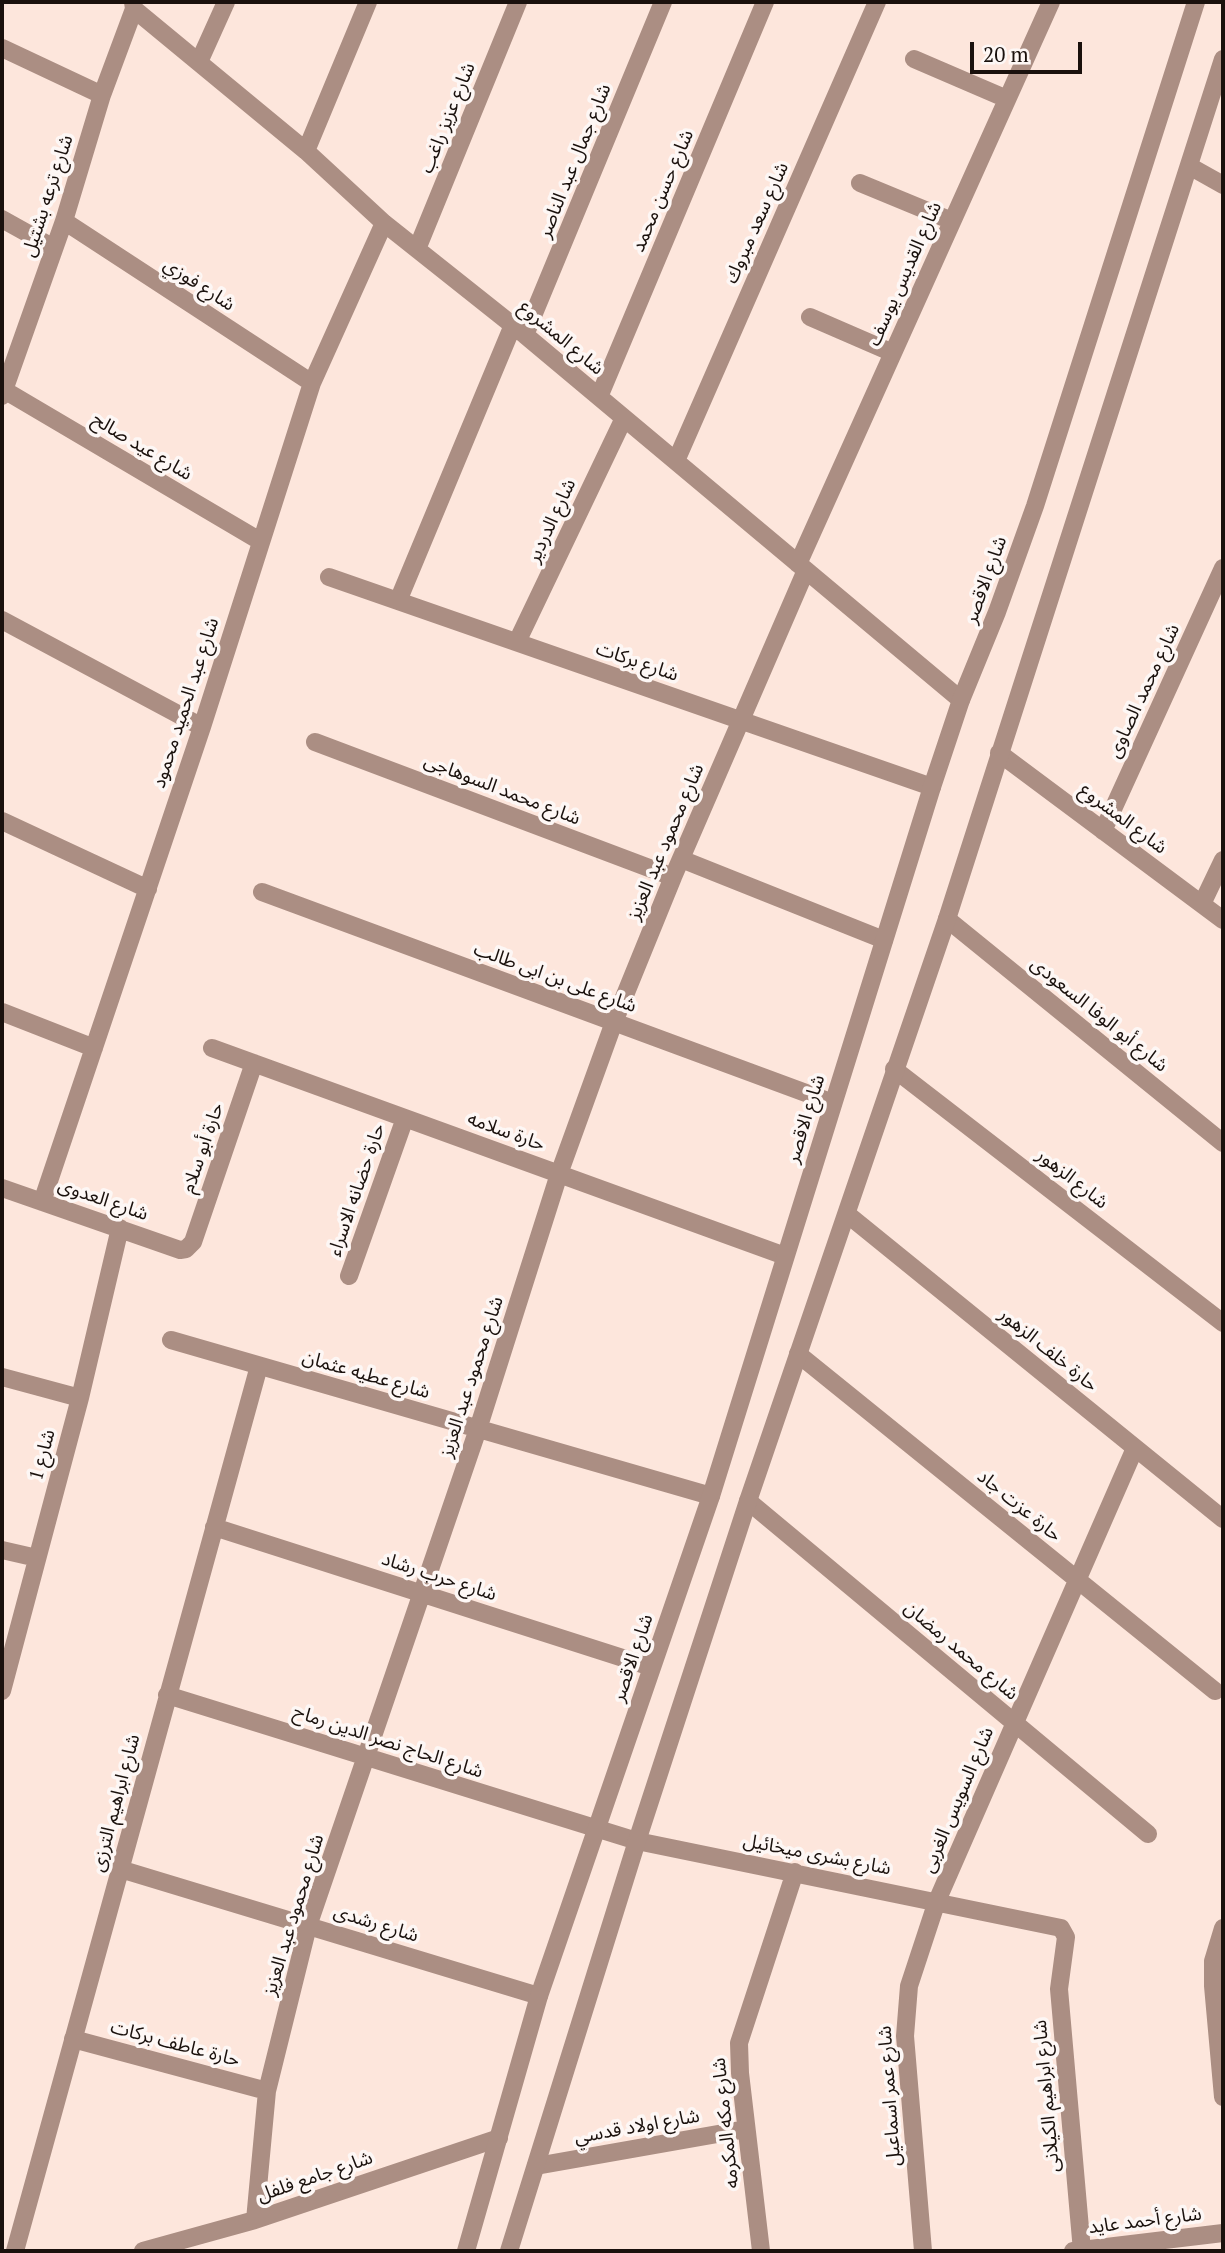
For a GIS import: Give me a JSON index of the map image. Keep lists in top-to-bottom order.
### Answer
{
  "streets": {
    "street": [
      "شارع عزيز راغب",
      "شارع جمال عبد الناصر",
      "شارع حسن محمد",
      "شارع ترعه بشتيل",
      "شارع سعد مبروك",
      "شارع القديس يوسف",
      "شارع فوزي",
      "شارع المشروع",
      "شارع عيد صالح",
      "شارع الدردير",
      "شارع الاقصر",
      "شارع بركات",
      "شارع محمد الصاوى",
      "شارع عبد الحميد محمود",
      "شارع محمد السوهاجى",
      "شارع محمود عبد العزيز",
      "شارع على بن ابى طالب",
      "شارع أبو الوفا السعودى",
      "حارة سلامه",
      "حارة أبو سلام",
      "شارع الزهور",
      "حارة حضانه الاسراء",
      "شارع العدوى",
      "حارة خلف الزهور",
      "شارع عطيه عثمان",
      "شارع 1",
      "حارة عزت جاد",
      "شارع حرب رشاد",
      "شارع محمد رمضان",
      "شارع الحاج نصر الدين رماح",
      "شارع السويس الغربى",
      "شارع ابراهيم الترزى",
      "شارع بشرى ميخائيل",
      "شارع رشدى",
      "حارة عاطف بركات",
      "شارع عمر اسماعيل",
      "شارع ابراهيم الكيلانى",
      "شارع مكه المكرمه",
      "شارع اولاد قدسي",
      "شارع جامع فلفل",
      "شارع أحمد عايد"
    ]
  },
  "crossings": [
    ["شارع عزيز راغب", "شارع المشروع"],
    ["شارع جمال عبد الناصر", "شارع المشروع"],
    ["شارع جمال عبد الناصر", "شارع بركات"],
    ["شارع حسن محمد", "شارع المشروع"],
    ["شارع ترعه بشتيل", "شارع فوزي"],
    ["شارع ترعه بشتيل", "شارع المشروع"],
    ["شارع ترعه بشتيل", "شارع عيد صالح"],
    ["شارع سعد مبروك", "شارع المشروع"],
    ["شارع القديس يوسف", "شارع المشروع"],
    ["شارع القديس يوسف", "شارع محمود عبد العزيز"],
    ["شارع فوزي", "شارع عبد الحميد محمود"],
    ["شارع المشروع", "شارع الدردير"],
    ["شارع المشروع", "شارع الاقصر"],
    ["شارع المشروع", "شارع محمد الصاوى"],
    ["شارع المشروع", "شارع عبد الحميد محمود"],
    ["شارع المشروع", "شارع محمود عبد العزيز"],
    ["شارع عيد صالح", "شارع عبد الحميد محمود"],
    ["شارع الدردير", "شارع بركات"],
    ["شارع الاقصر", "شارع بركات"],
    ["شارع الاقصر", "شارع على بن ابى طالب"],
    ["شارع الاقصر", "حارة سلامه"],
    ["شارع الاقصر", "شارع عطيه عثمان"],
    ["شارع الاقصر", "شارع حرب رشاد"],
    ["شارع الاقصر", "شارع الحاج نصر الدين رماح"],
    ["شارع الاقصر", "شارع بشرى ميخائيل"],
    ["شارع الاقصر", "شارع رشدى"],
    ["شارع الاقصر", "شارع جامع فلفل"],
    ["شارع بركات", "شارع محمود عبد العزيز"],
    ["شارع عبد الحميد محمود", "شارع العدوى"],
    ["شارع محمد السوهاجى", "شارع محمود عبد العزيز"],
    ["شارع محمود عبد العزيز", "شارع على بن ابى طالب"],
    ["شارع محمود عبد العزيز", "حارة سلامه"],
    ["شارع محمود عبد العزيز", "شارع عطيه عثمان"],
    ["شارع محمود عبد العزيز", "شارع حرب رشاد"],
    ["شارع محمود عبد العزيز", "شارع الحاج نصر الدين رماح"],
    ["شارع محمود عبد العزيز", "شارع رشدى"],
    ["شارع محمود عبد العزيز", "حارة عاطف بركات"],
    ["شارع محمود عبد العزيز", "شارع جامع فلفل"],
    ["حارة سلامه", "حارة أبو سلام"],
    ["حارة سلامه", "حارة حضانه الاسراء"],
    ["حارة أبو سلام", "شارع العدوى"],
    ["شارع العدوى", "شارع 1"],
    ["حارة خلف الزهور", "شارع السويس الغربى"],
    ["شارع عطيه عثمان", "شارع ابراهيم الترزى"],
    ["حارة عزت جاد", "شارع السويس الغربى"],
    ["شارع حرب رشاد", "شارع ابراهيم الترزى"],
    ["شارع محمد رمضان", "شارع السويس الغربى"],
    ["شارع الحاج نصر الدين رماح", "شارع ابراهيم الترزى"],
    ["شارع الحاج نصر الدين رماح", "شارع بشرى ميخائيل"],
    ["شارع السويس الغربى", "شارع بشرى ميخائيل"],
    ["شارع السويس الغربى", "شارع عمر اسماعيل"],
    ["شارع ابراهيم الترزى", "شارع رشدى"],
    ["شارع ابراهيم الترزى", "حارة عاطف بركات"],
    ["شارع بشرى ميخائيل", "شارع عمر اسماعيل"],
    ["شارع بشرى ميخائيل", "شارع ابراهيم الكيلانى"],
    ["شارع بشرى ميخائيل", "شارع مكه المكرمه"],
    ["شارع ابراهيم الكيلانى", "شارع أحمد عايد"],
    ["شارع مكه المكرمه", "شارع اولاد قدسي"]
  ],
  "scale_bar": "20 m"
}
